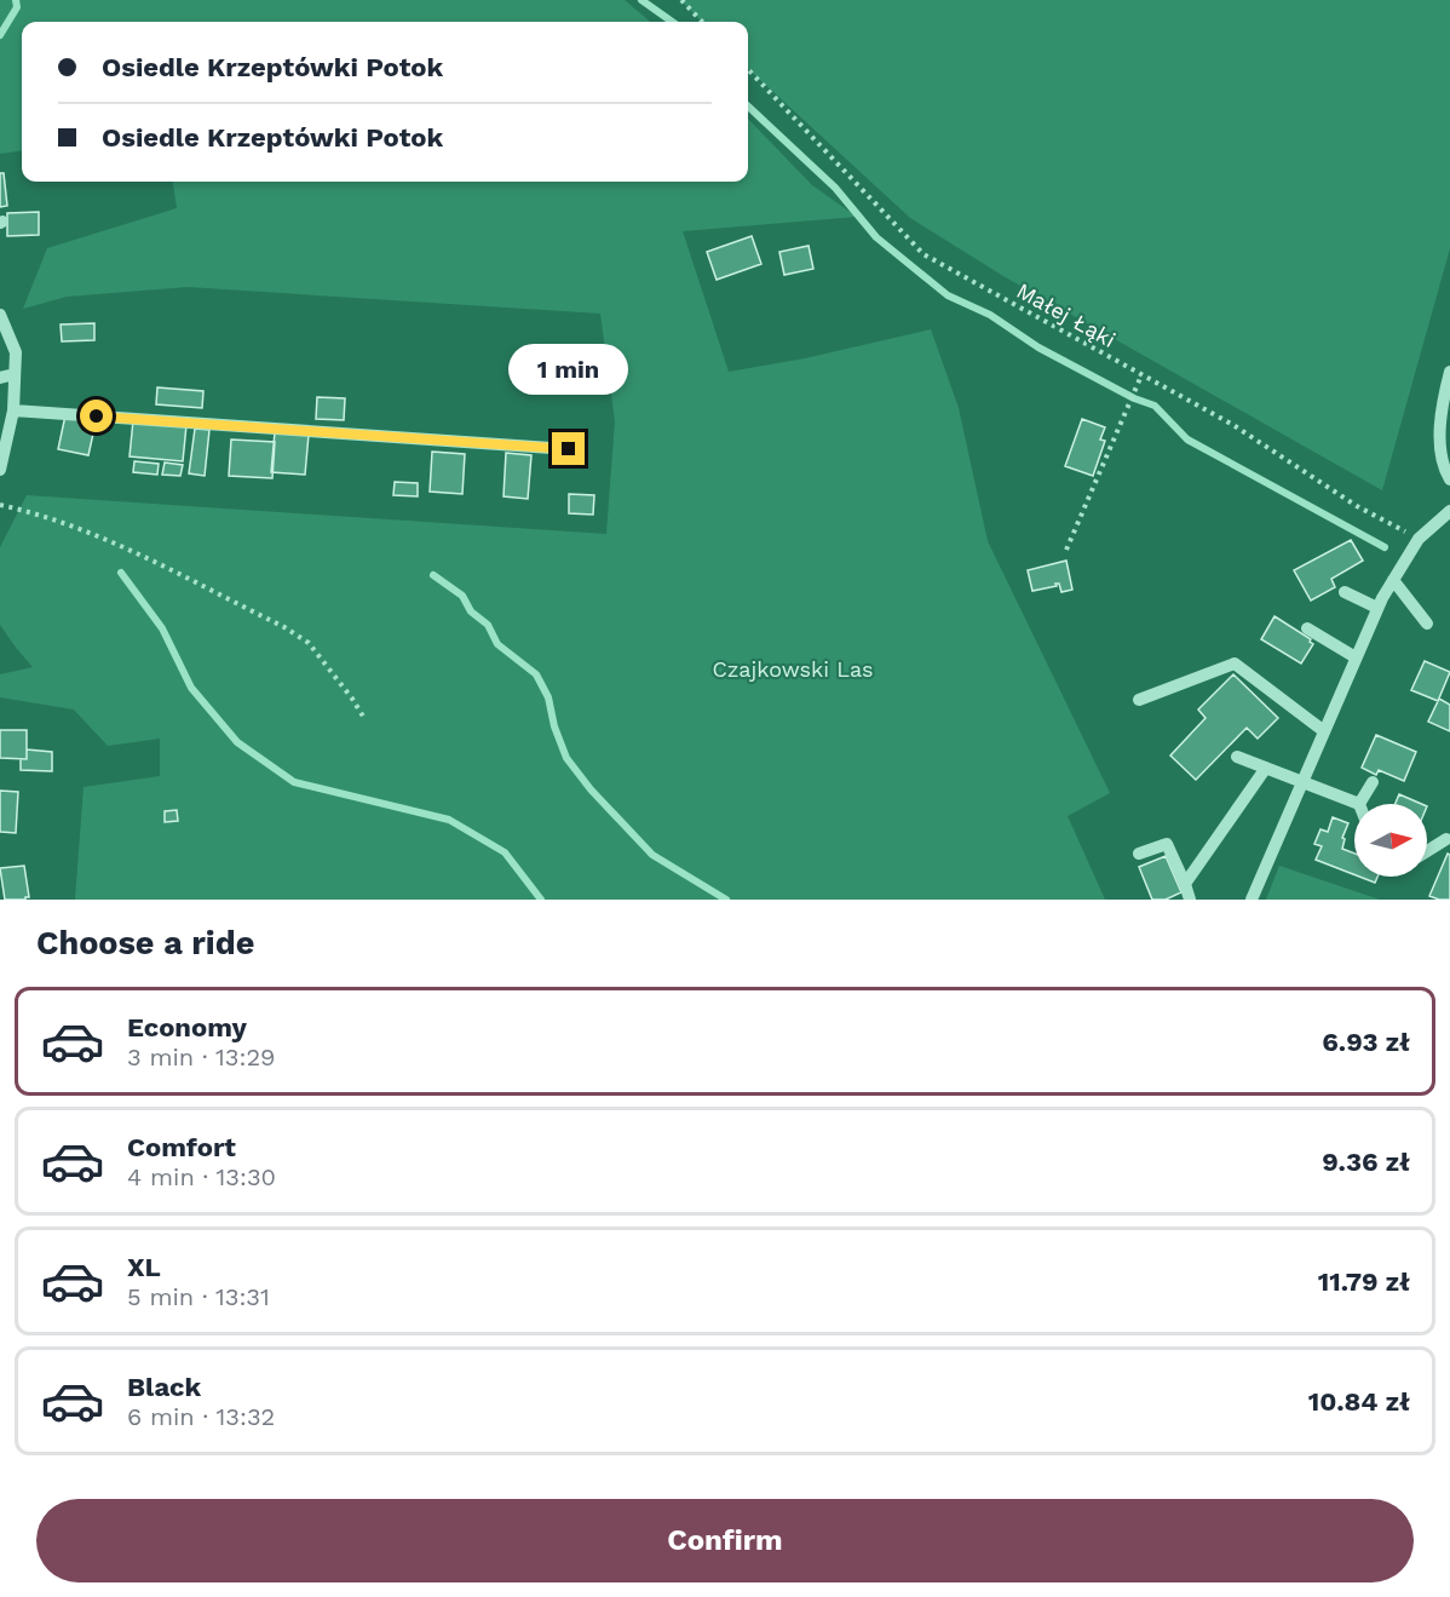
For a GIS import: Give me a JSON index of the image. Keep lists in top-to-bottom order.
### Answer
{
  "streets": {
    "path": ["Małej Łąki"]
  },
  "parks": ["Czajkowski Las"],
  "north": "right",
  "page": {
    "banner": ["Osiedle Krzeptówki Potok", "Osiedle Krzeptówki Potok"],
    "bubble": "1 min",
    "heading": "Choose a ride",
    "list": [
      {
        "name": "Economy",
        "note": "3 min · 13:29",
        "value": "6.93 zł"
      },
      {
        "name": "Comfort",
        "note": "4 min · 13:30",
        "value": "9.36 zł"
      },
      {
        "name": "XL",
        "note": "5 min · 13:31",
        "value": "11.79 zł"
      },
      {
        "name": "Black",
        "note": "6 min · 13:32",
        "value": "10.84 zł"
      }
    ],
    "buttons": "Confirm"
  }
}
